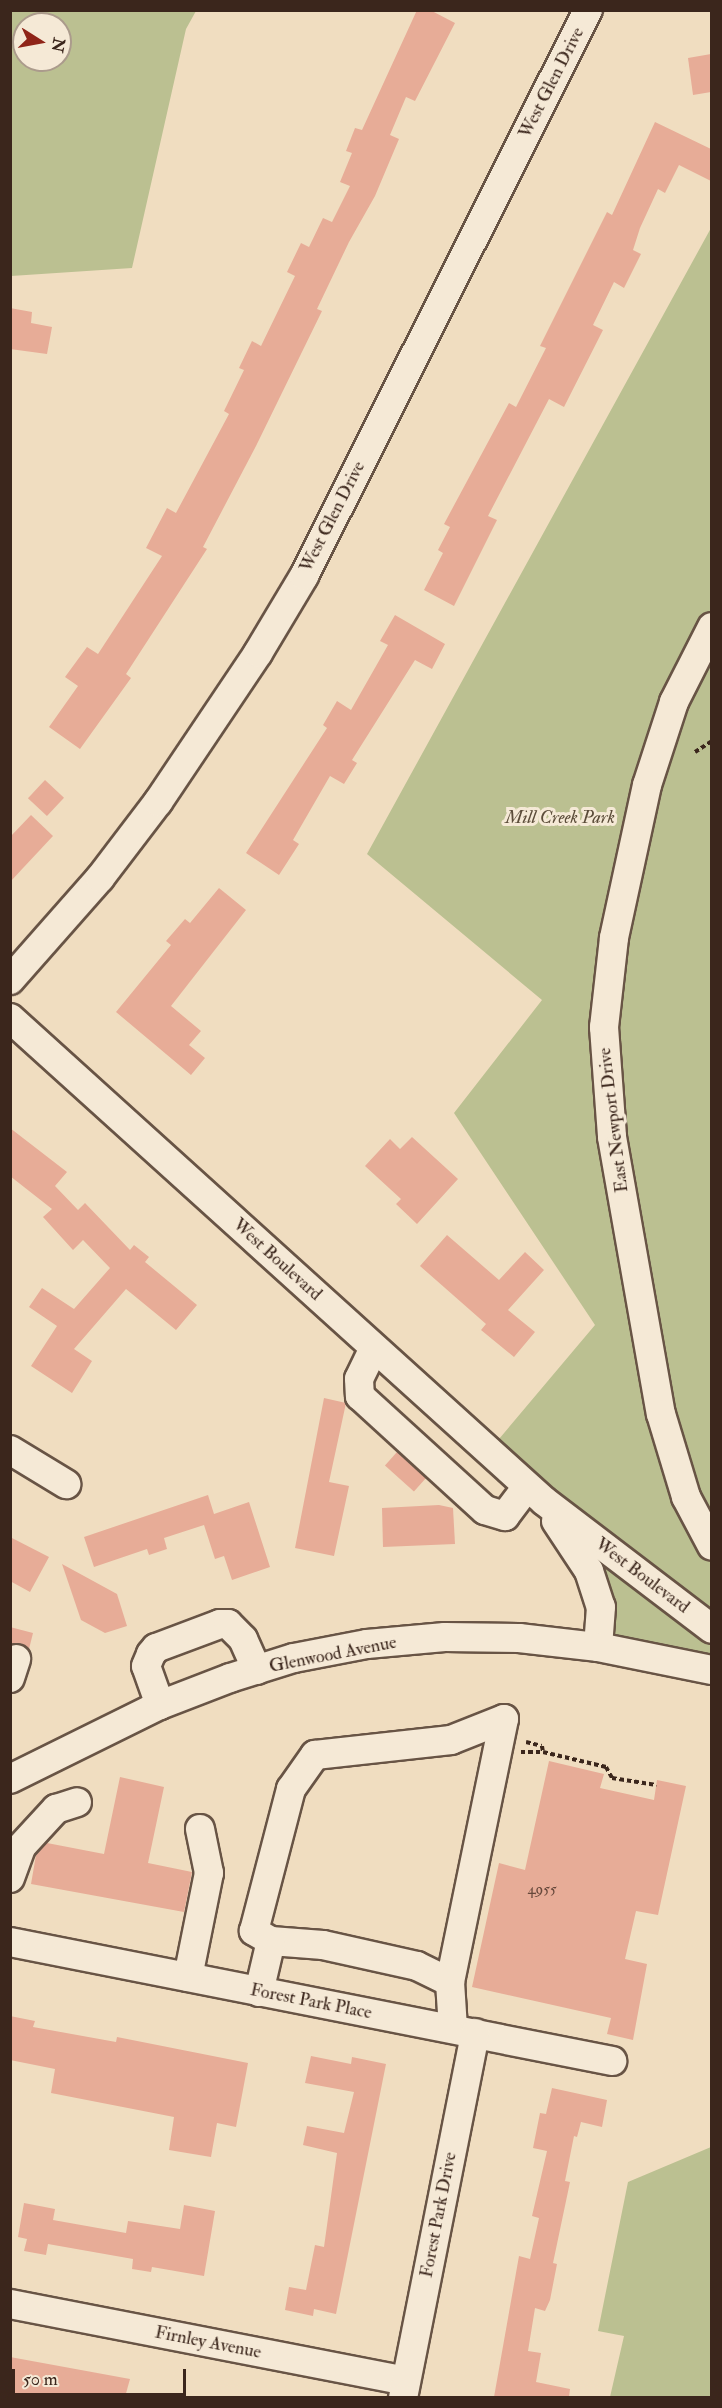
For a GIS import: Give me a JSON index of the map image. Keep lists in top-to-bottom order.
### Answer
{
  "streets": {
    "street": [
      "West Glen Drive",
      "East Newport Drive",
      "West Boulevard",
      "Glenwood Avenue",
      "Forest Park Place",
      "Forest Park Drive",
      "Firnley Avenue"
    ]
  },
  "crossings": [
    ["West Boulevard", "Glenwood Avenue"],
    ["Forest Park Place", "Forest Park Drive"],
    ["Forest Park Drive", "Firnley Avenue"]
  ],
  "parks": ["Mill Creek Park"],
  "house_numbers": ["4955"],
  "scale_bar": "50 m",
  "north": "right"
}
